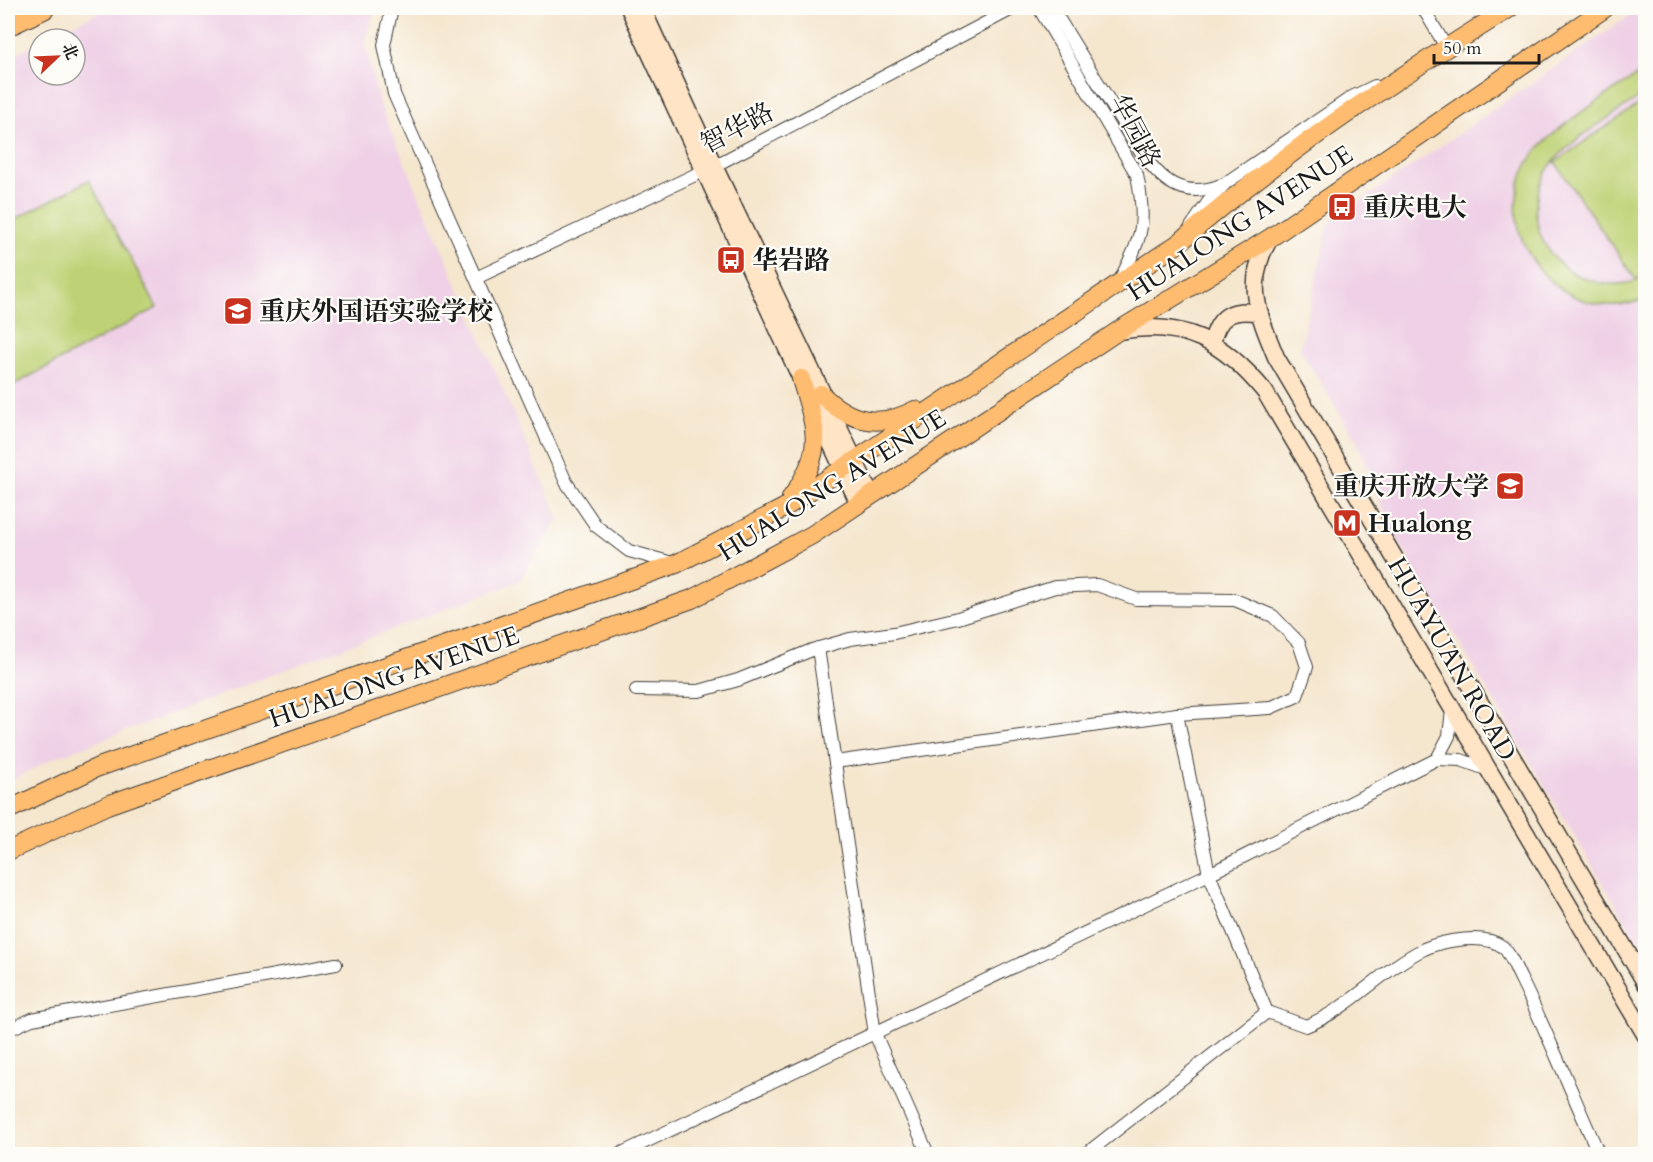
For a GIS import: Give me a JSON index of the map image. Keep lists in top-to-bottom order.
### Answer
{
  "streets": {
    "main road": ["HUALONG AVENUE", "HUAYUAN ROAD"],
    "street": ["智华路", "华园路"]
  },
  "crossings": [
    ["华园路", "HUALONG AVENUE"],
    ["HUALONG AVENUE", "HUAYUAN ROAD"]
  ],
  "places": {
    "bus stop": ["重庆电大", "华岩路"],
    "school or university": ["重庆外国语实验学校", "重庆开放大学"],
    "metro station": ["Hualong"]
  },
  "scale_bar": "50 m",
  "north": "top right"
}
